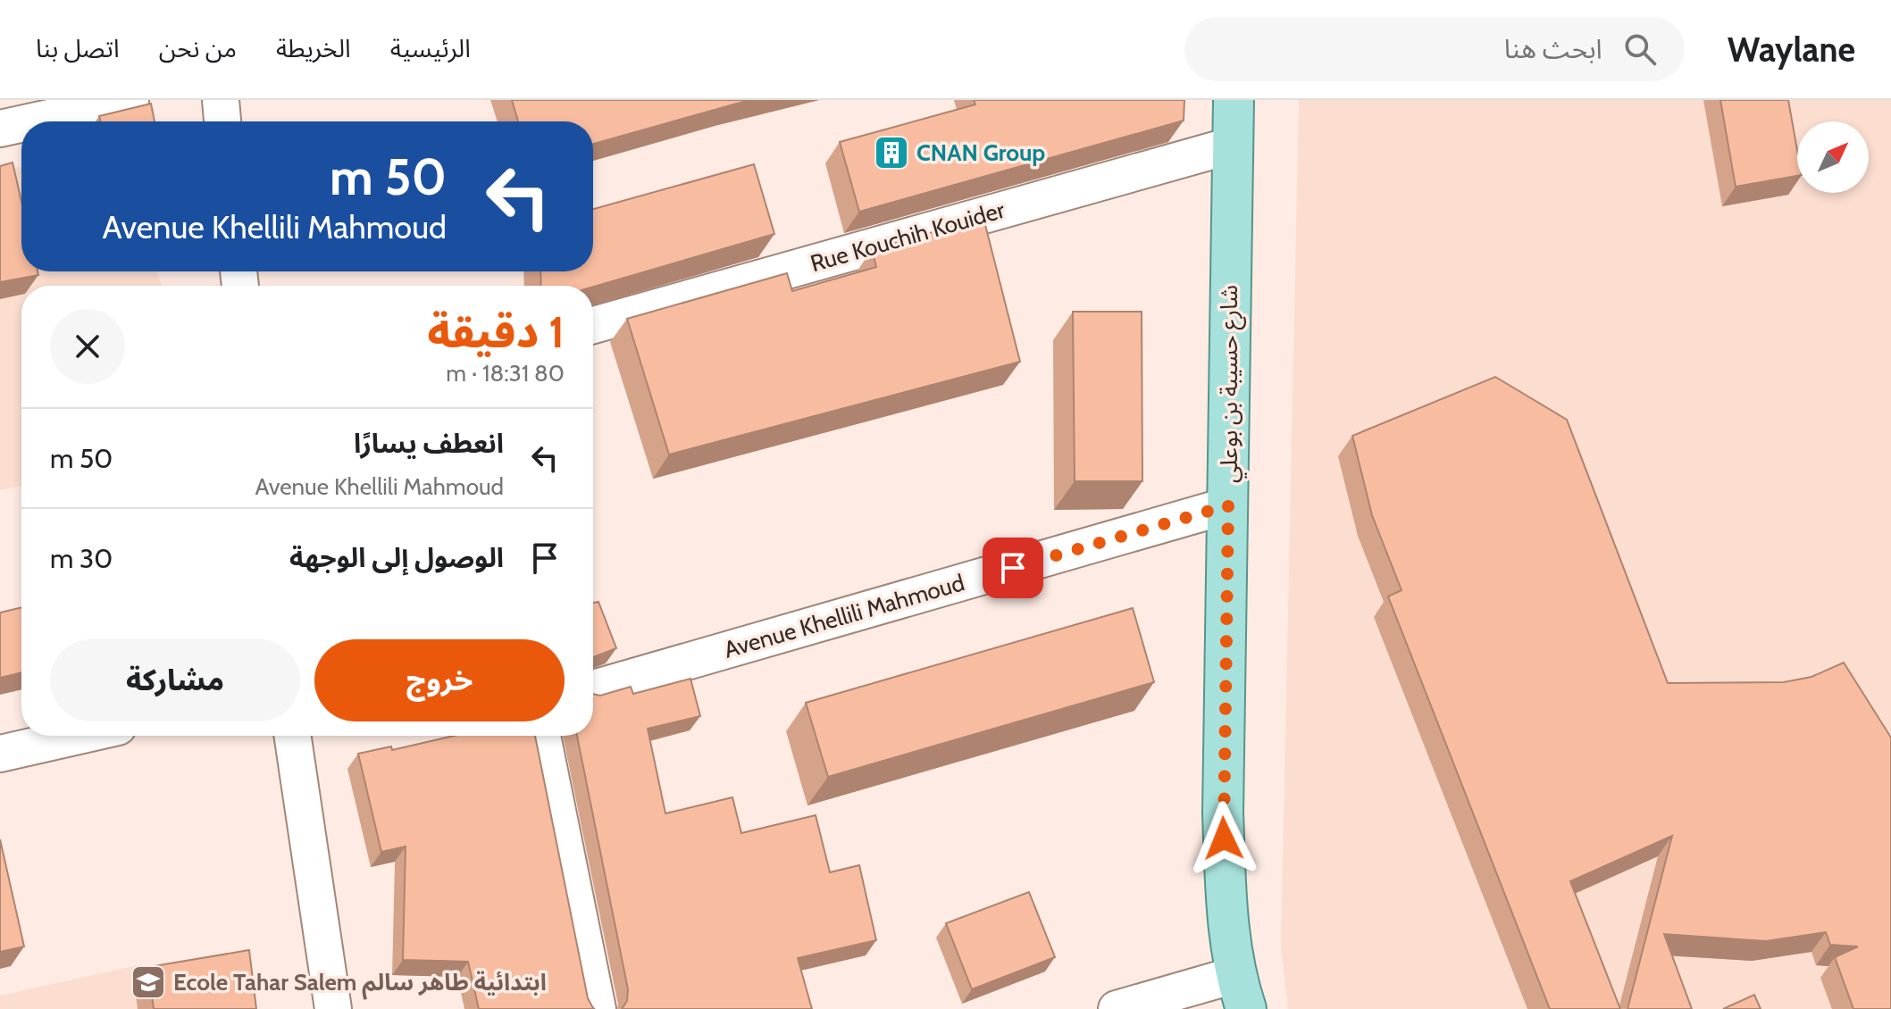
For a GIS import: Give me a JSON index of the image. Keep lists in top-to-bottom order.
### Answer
{
  "streets": {
    "main road": ["شارع حسيبة بن بوعلي"],
    "street": ["Rue Kouchih Kouider", "Avenue Khellili Mahmoud"]
  },
  "crossings": [
    ["Rue Kouchih Kouider", "شارع حسيبة بن بوعلي"],
    ["شارع حسيبة بن بوعلي", "Avenue Khellili Mahmoud"]
  ],
  "places": {
    "building": ["CNAN Group"],
    "school or university": ["Ecole Tahar Salem ابتدائية طاهر سالم"]
  },
  "north": "top right",
  "page": {
    "header": "Waylane",
    "search": "ابحث هنا",
    "nav": [
      "الرئيسية",
      "الخريطة",
      "من نحن",
      "اتصل بنا"
    ],
    "turn": ["50 m", "Avenue Khellili Mahmoud"],
    "heading": ["1 دقيقة", "80 m · 18:31"],
    "list": [
      {
        "name": "انعطف يسارًا",
        "note": "Avenue Khellili Mahmoud",
        "value": "50 m"
      },
      {
        "name": "الوصول إلى الوجهة",
        "value": "30 m"
      }
    ],
    "buttons": ["خروج", "مشاركة"]
  }
}
